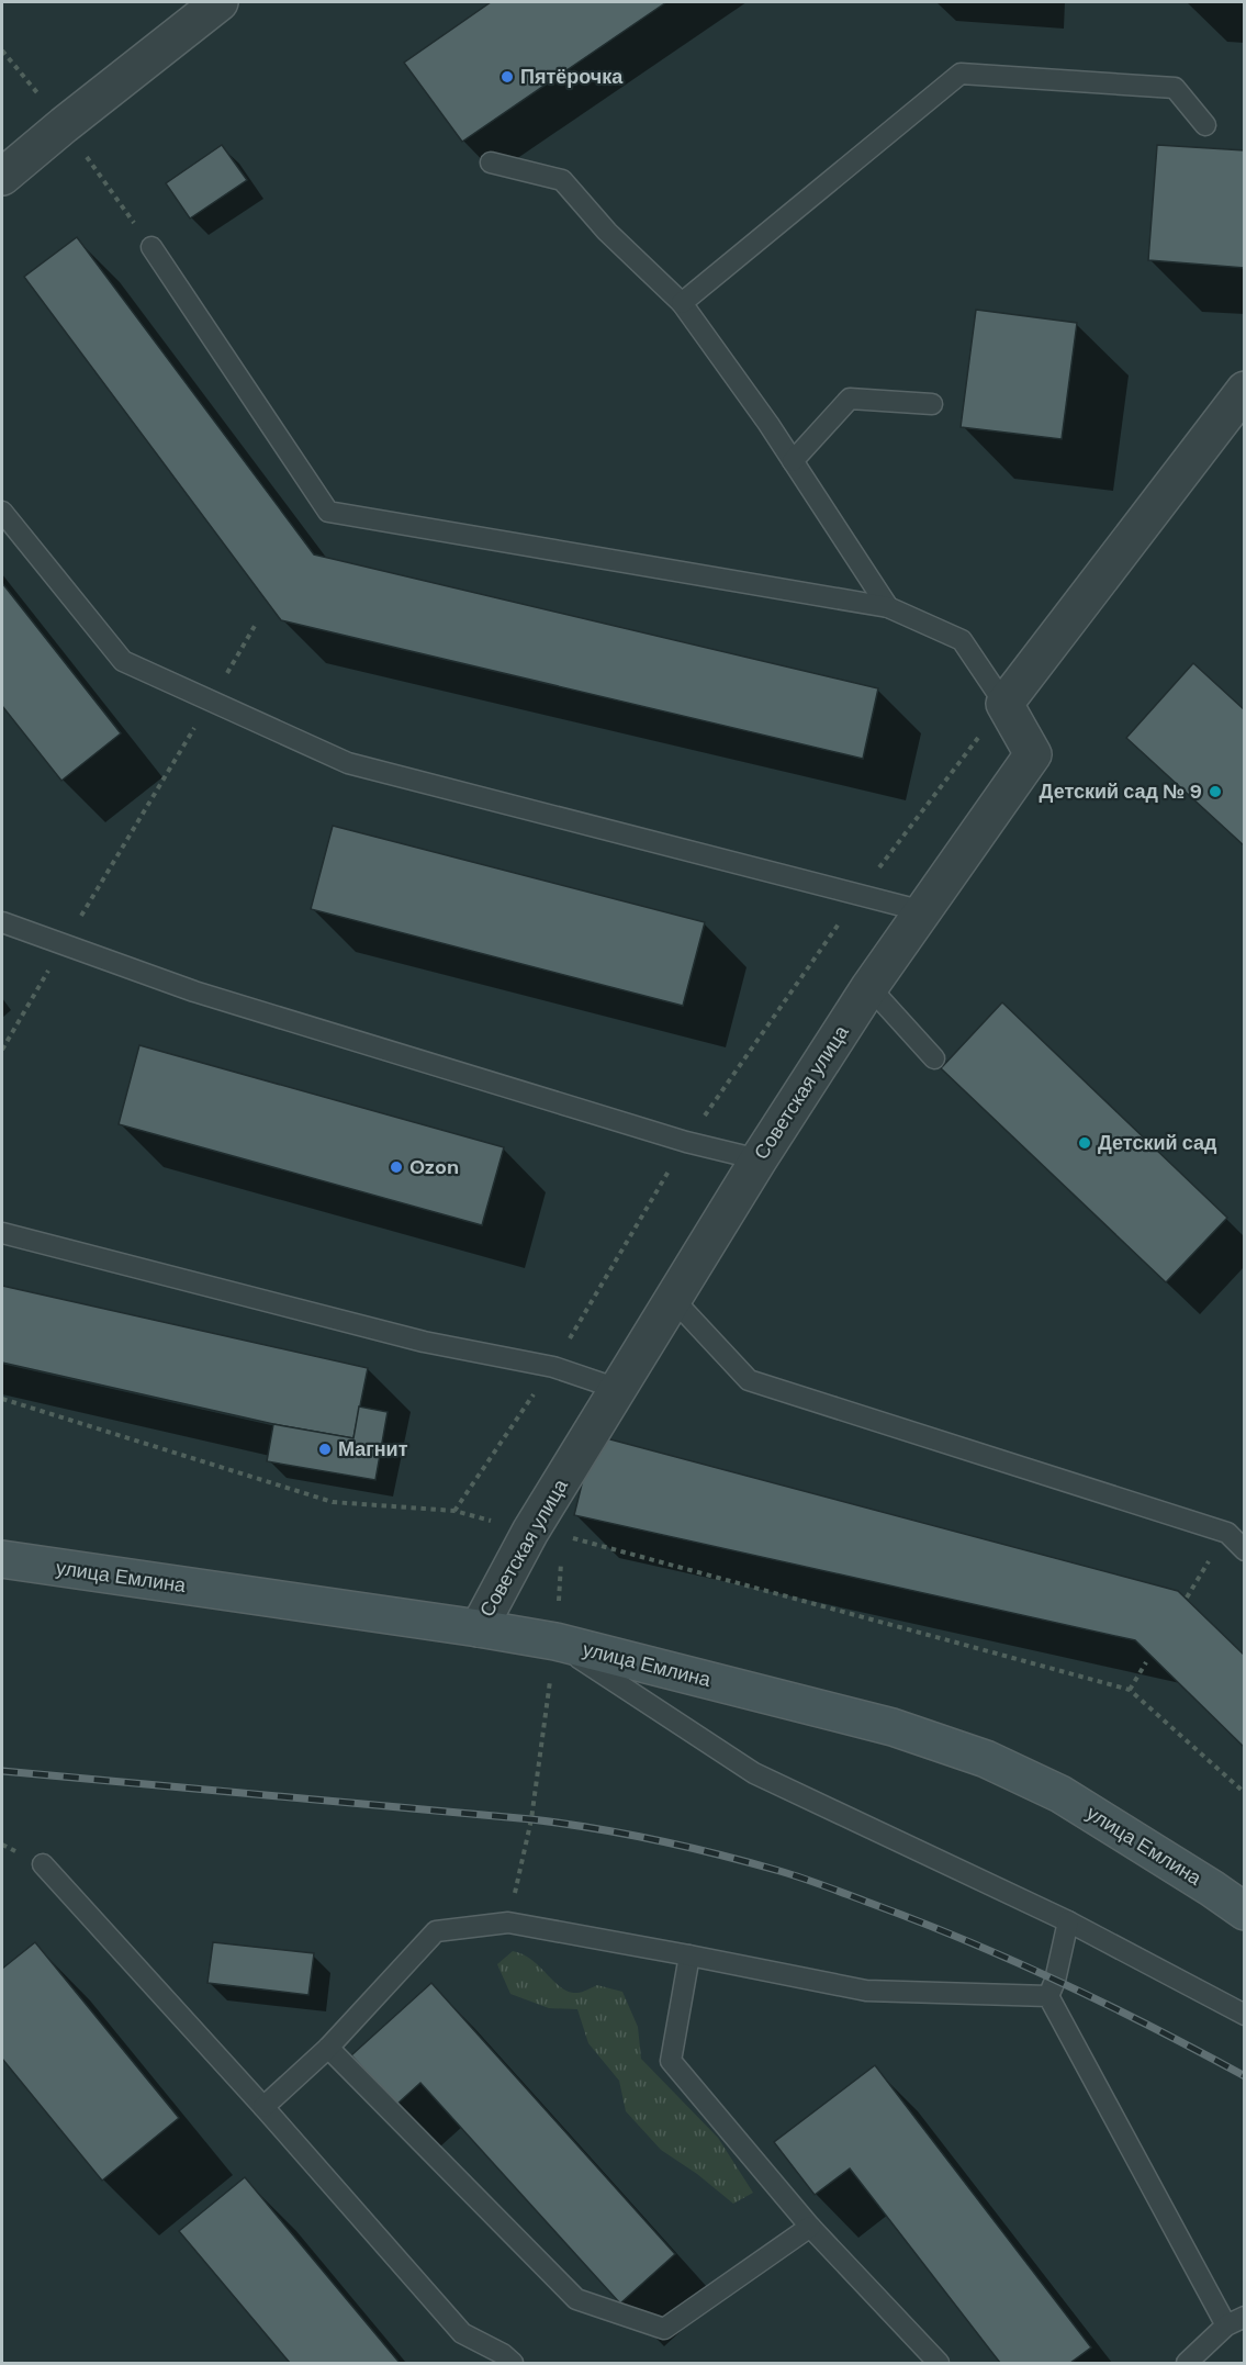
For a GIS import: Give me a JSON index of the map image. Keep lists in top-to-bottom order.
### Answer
{
  "streets": {
    "street": ["Советская улица", "улица Емлина"]
  },
  "crossings": [
    ["Советская улица", "улица Емлина"]
  ],
  "places": [
    "Пятёрочка",
    "Детский сад № 9",
    "Детский сад",
    "Ozon",
    "Магнит"
  ]
}
